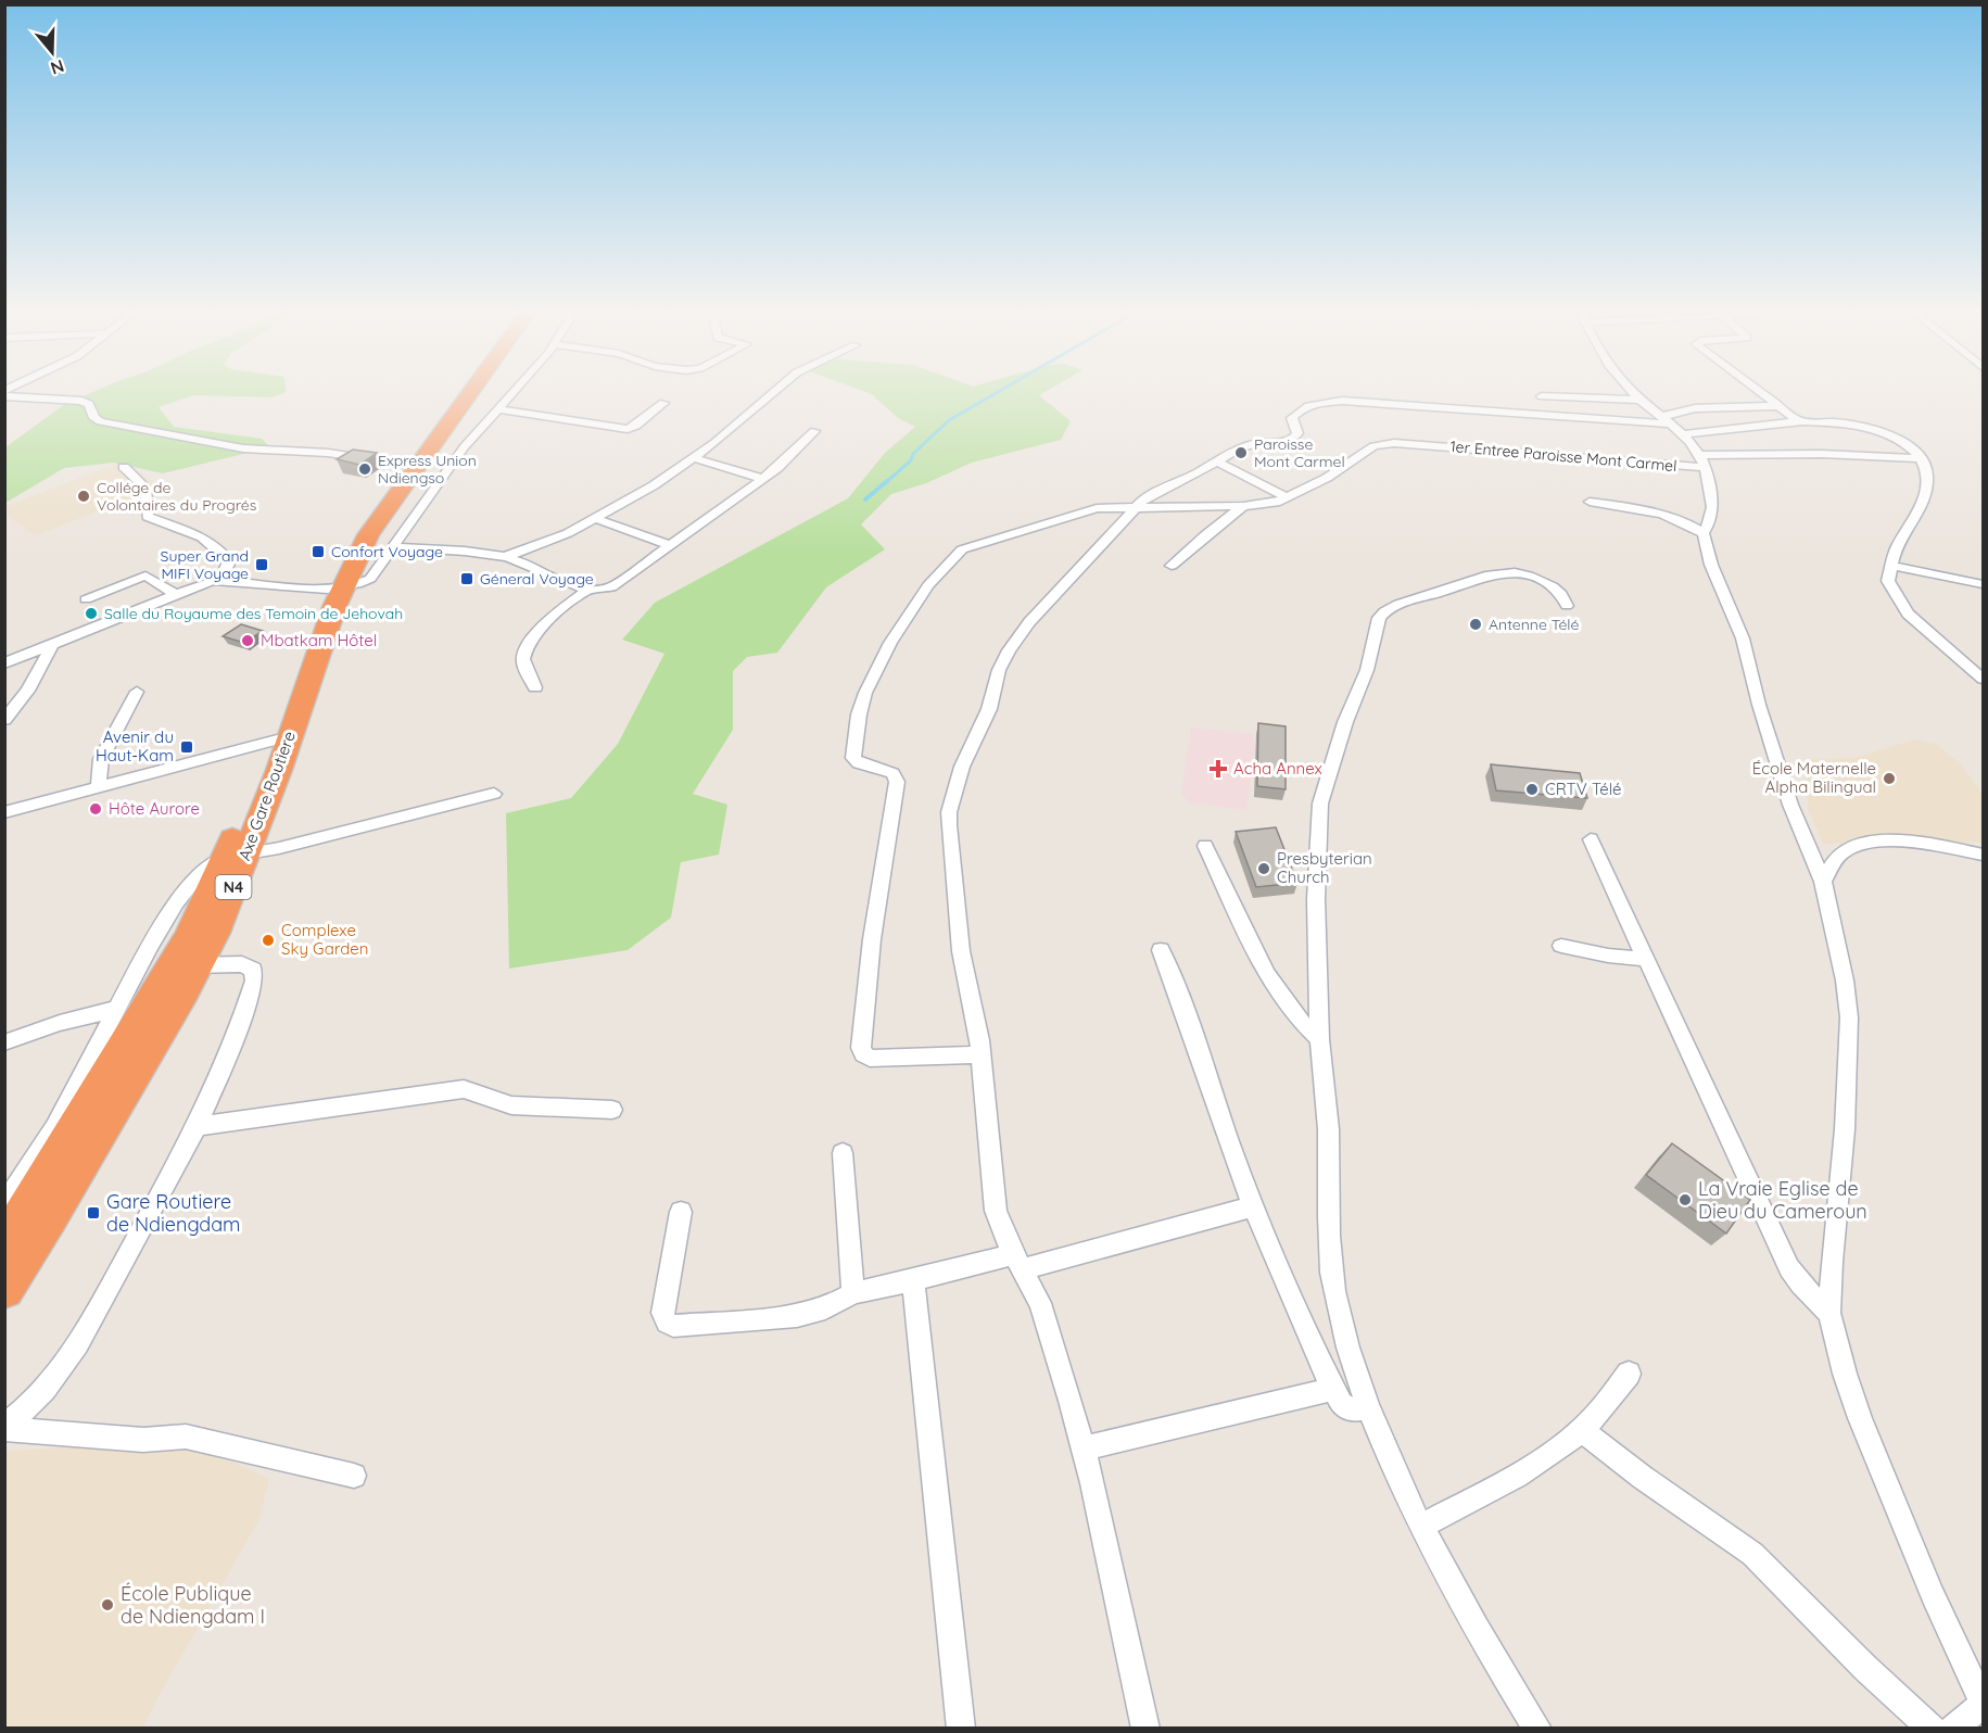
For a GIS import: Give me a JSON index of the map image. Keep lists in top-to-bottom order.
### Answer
{
  "streets": {
    "highway": ["Axe Gare Routiere", "N4"],
    "street": ["1er Entree Paroisse Mont Carmel"]
  },
  "crossings": [
    ["Axe Gare Routiere", "N4"]
  ],
  "places": {
    "other": [
      "Paroisse Mont Carmel",
      "Express Union Ndiengso",
      "Collége de Volontaires du Progrés",
      "Salle du Royaume des Temoin de Jehovah",
      "Antenne Télé",
      "Mbatkam Hôtel",
      "École Maternelle Alpha Bilingual",
      "CRTV Télé",
      "Hôte Aurore",
      "Presbyterian Church",
      "Complexe Sky Garden",
      "La Vraie Eglise de Dieu du Cameroun",
      "École Publique de Ndiengdam I"
    ],
    "transit": [
      "Confort Voyage",
      "Super Grand MIFI Voyage",
      "Géneral Voyage",
      "Avenir du Haut-Kam",
      "Gare Routiere de Ndiengdam"
    ],
    "health": ["Acha Annex"]
  },
  "north": "bottom"
}
